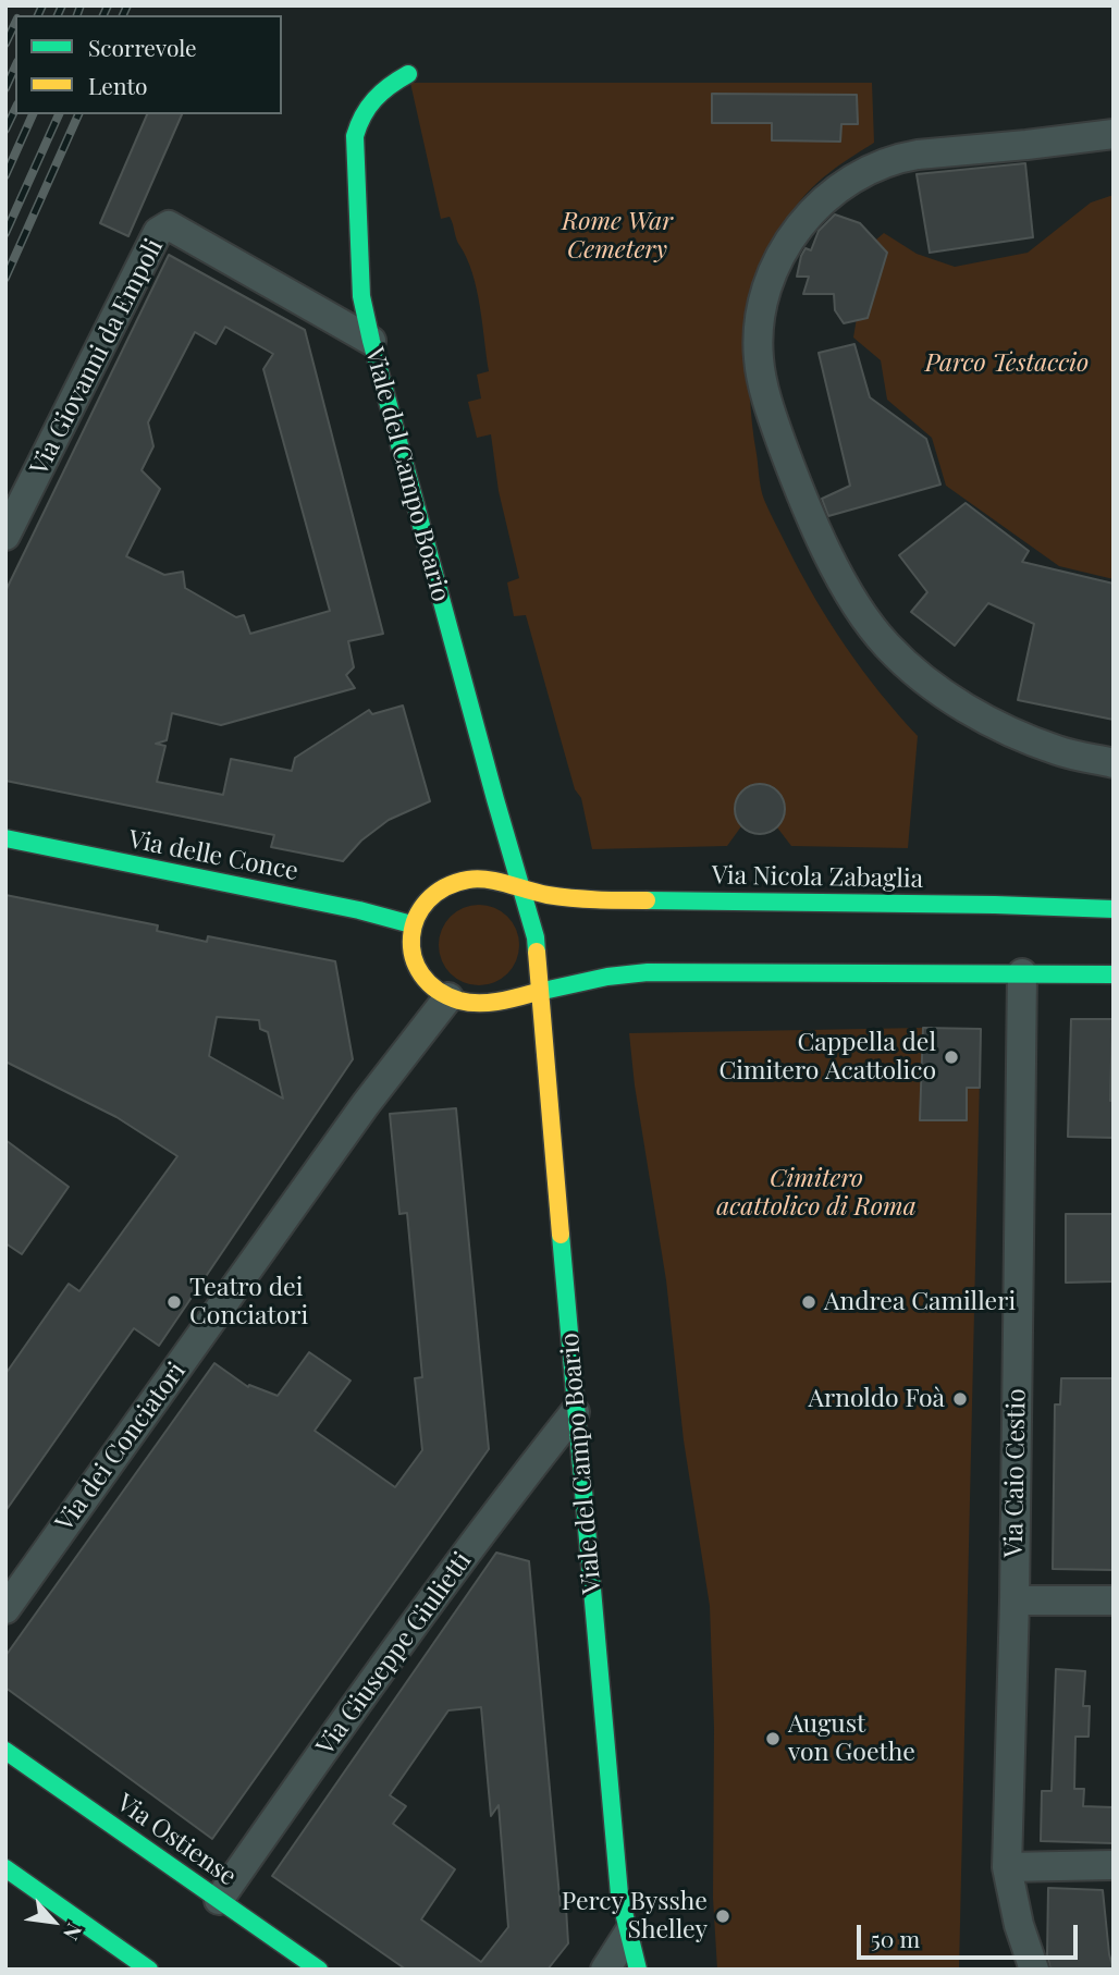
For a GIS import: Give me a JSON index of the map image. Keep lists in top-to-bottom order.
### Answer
{
  "streets": {
    "street": [
      "Via Giovanni da Empoli",
      "Viale del Campo Boario",
      "Via delle Conce",
      "Via Nicola Zabaglia",
      "Via dei Conciatori",
      "Via Caio Cestio",
      "Via Giuseppe Giulietti",
      "Via Ostiense"
    ]
  },
  "crossings": [
    ["Via Giovanni da Empoli", "Viale del Campo Boario"],
    ["Viale del Campo Boario", "Via delle Conce"],
    ["Viale del Campo Boario", "Via Nicola Zabaglia"],
    ["Viale del Campo Boario", "Via dei Conciatori"],
    ["Viale del Campo Boario", "Via Giuseppe Giulietti"],
    ["Via delle Conce", "Via Nicola Zabaglia"],
    ["Via delle Conce", "Via dei Conciatori"],
    ["Via Nicola Zabaglia", "Via dei Conciatori"],
    ["Via Giuseppe Giulietti", "Via Ostiense"]
  ],
  "parks": ["Rome War Cemetery", "Parco Testaccio", "Cimitero acattolico di Roma"],
  "places": [
    "Cappella del Cimitero Acattolico",
    "Teatro dei Conciatori",
    "Andrea Camilleri",
    "Arnoldo Foà",
    "August von Goethe",
    "Percy Bysshe Shelley"
  ],
  "legend": ["Scorrevole", "Lento"],
  "scale_bar": "50 m",
  "north": "bottom right"
}
